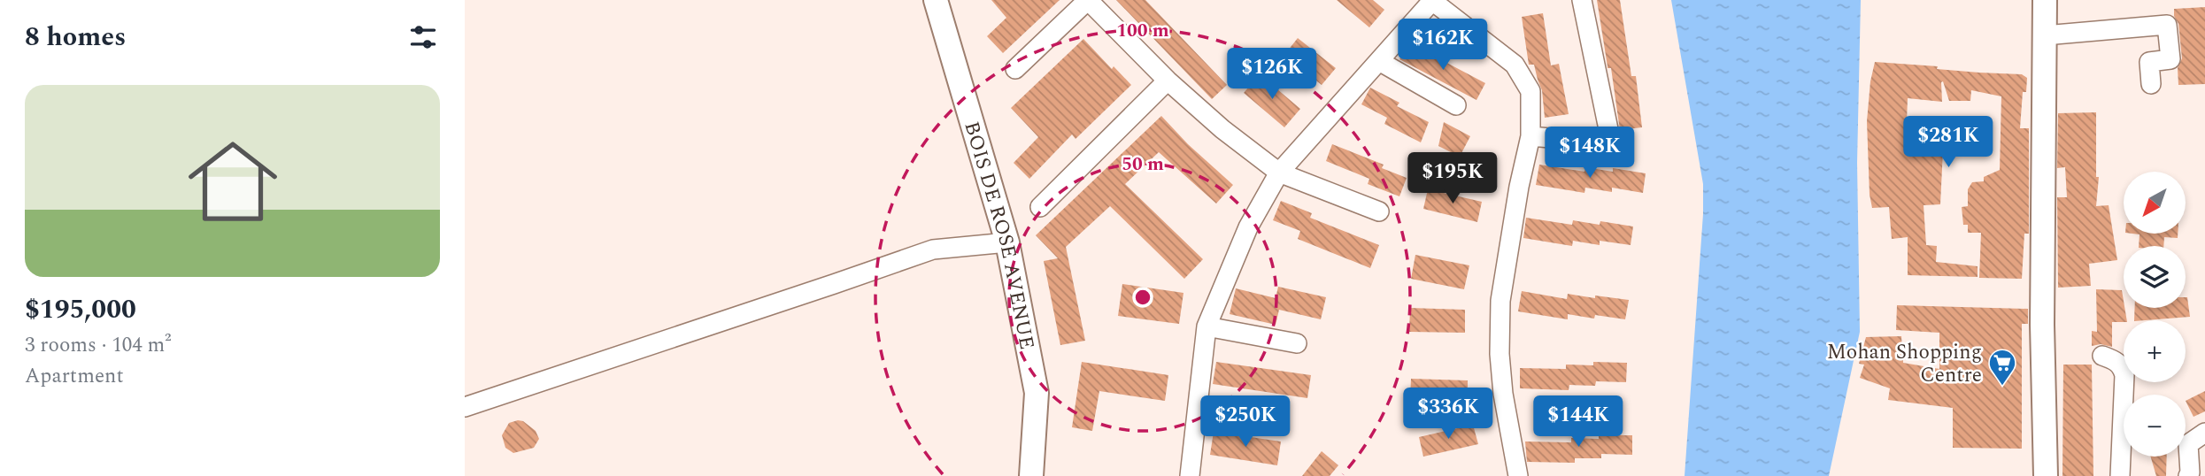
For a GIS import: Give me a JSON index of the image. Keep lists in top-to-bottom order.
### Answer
{
  "streets": {
    "main road": ["BOIS DE ROSE AVENUE"]
  },
  "places": {
    "supermarket": ["Mohan Shopping Centre"]
  },
  "north": "bottom left",
  "page": {
    "heading": "8 homes",
    "price": [
      "$162K",
      "$126K",
      "$281K",
      "$148K",
      "$195K",
      "$336K",
      "$250K",
      "$144K"
    ],
    "list": [
      {
        "name": "$195,000",
        "note": "3 rooms · 104 m² · Apartment"
      }
    ],
    "map_buttons": ["+", "−"]
  },
  "rings": ["100 m", "50 m"]
}
